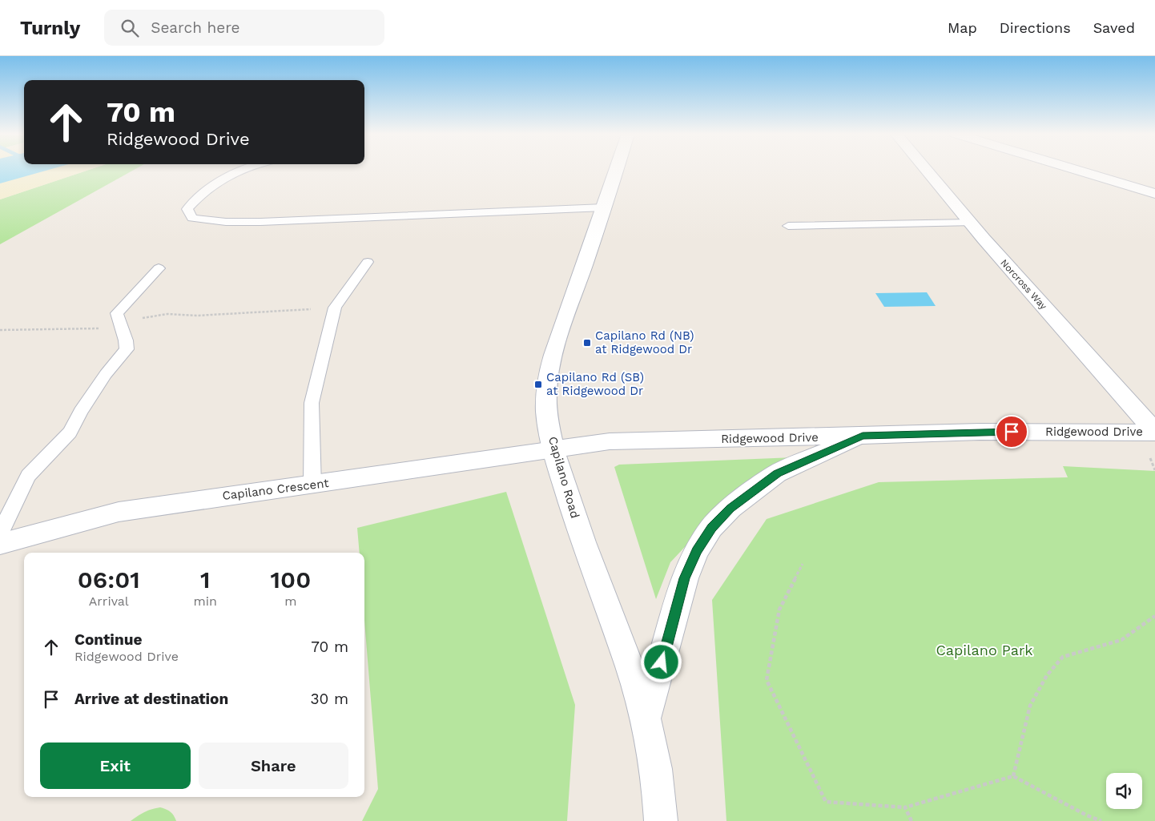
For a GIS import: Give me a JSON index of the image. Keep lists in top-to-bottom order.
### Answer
{
  "streets": {
    "main road": [
      "Norcross Way",
      "Ridgewood Drive",
      "Capilano Road",
      "Capilano Crescent"
    ]
  },
  "crossings": [
    ["Norcross Way", "Ridgewood Drive"],
    ["Ridgewood Drive", "Capilano Road"],
    ["Ridgewood Drive", "Capilano Crescent"],
    ["Capilano Road", "Capilano Crescent"]
  ],
  "parks": ["Capilano Park"],
  "places": {
    "transit": ["Capilano Rd (NB) at Ridgewood Dr", "Capilano Rd (SB) at Ridgewood Dr"]
  },
  "page": {
    "header": "Turnly",
    "search": "Search here",
    "nav": ["Map", "Directions", "Saved"],
    "turn": ["70 m", "Ridgewood Drive"],
    "eta": [
      "06:01",
      "Arrival",
      "1",
      "min",
      "100",
      "m"
    ],
    "list": [
      {
        "name": "Continue",
        "note": "Ridgewood Drive",
        "value": "70 m"
      },
      {
        "name": "Arrive at destination",
        "value": "30 m"
      }
    ],
    "buttons": ["Exit", "Share"]
  }
}
